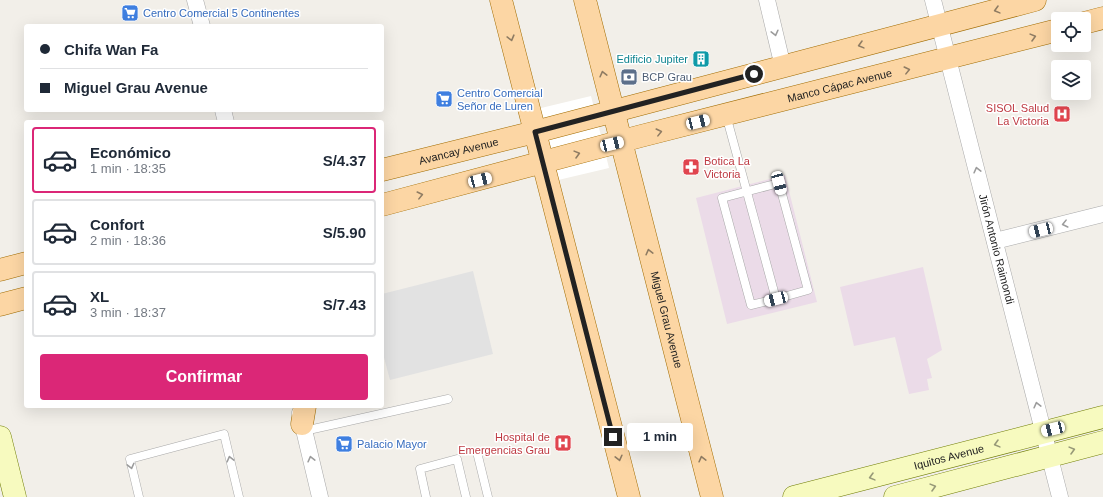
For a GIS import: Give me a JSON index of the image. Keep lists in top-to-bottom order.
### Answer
{
  "streets": {
    "main road": [
      "Manco Cápac Avenue",
      "Avancay Avenue",
      "Miguel Grau Avenue",
      "Iquitos Avenue"
    ],
    "street": ["Jirón Antonio Raimondi"]
  },
  "crossings": [
    ["Manco Cápac Avenue", "Jirón Antonio Raimondi"],
    ["Manco Cápac Avenue", "Miguel Grau Avenue"],
    ["Avancay Avenue", "Miguel Grau Avenue"],
    ["Jirón Antonio Raimondi", "Iquitos Avenue"]
  ],
  "one_way": ["Jirón Antonio Raimondi"],
  "places": {
    "supermarket": ["Centro Comercial 5 Continentes", "Centro Comercial Señor de Luren", "Palacio Mayor"],
    "building": ["Edificio Jupiter"],
    "bank": ["BCP Grau"],
    "hospital": ["SISOL Salud La Victoria", "Hospital de Emergencias Grau"],
    "pharmacy": ["Botica La Victoria"]
  },
  "page": {
    "banner": ["Chifa Wan Fa", "Miguel Grau Avenue"],
    "list": [
      {
        "name": "Económico",
        "note": "1 min · 18:35",
        "value": "S/4.37"
      },
      {
        "name": "Confort",
        "note": "2 min · 18:36",
        "value": "S/5.90"
      },
      {
        "name": "XL",
        "note": "3 min · 18:37",
        "value": "S/7.43"
      }
    ],
    "buttons": "Confirmar",
    "bubble": "1 min"
  }
}
